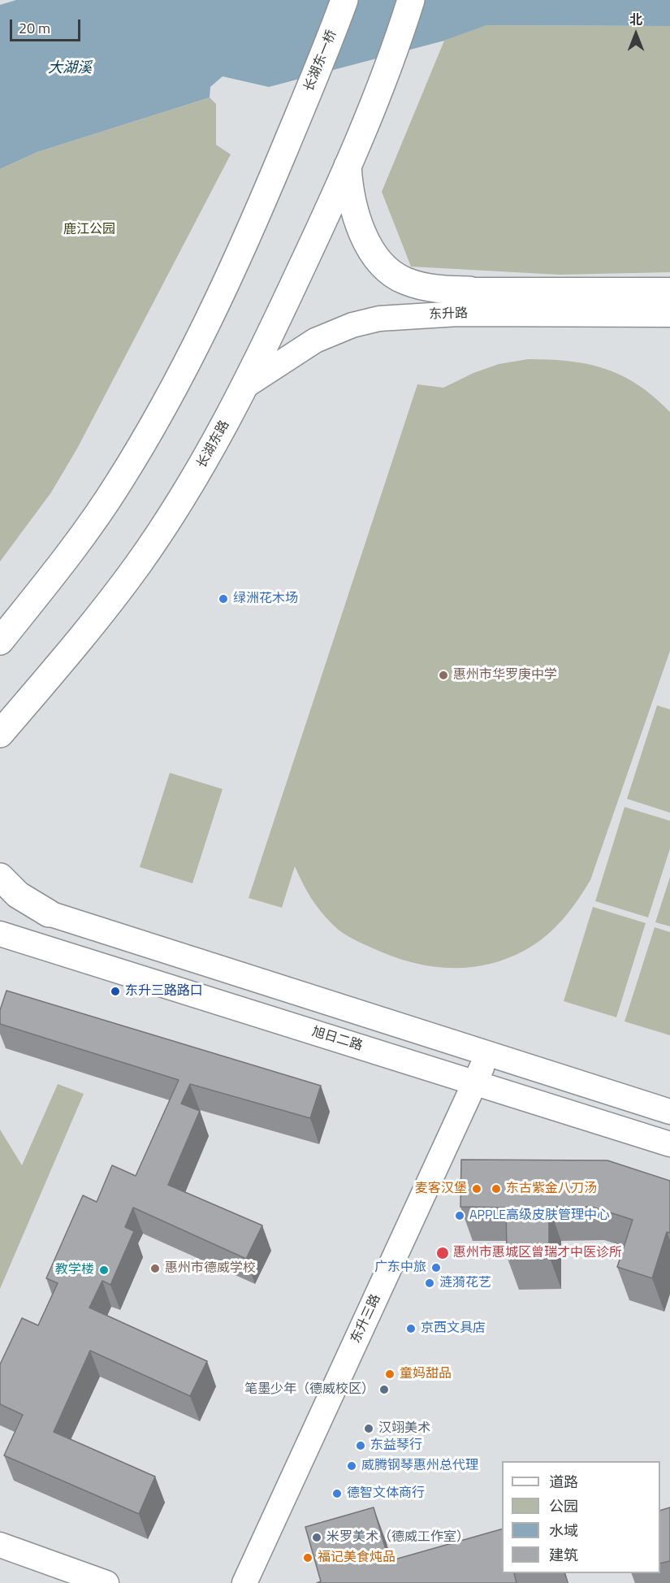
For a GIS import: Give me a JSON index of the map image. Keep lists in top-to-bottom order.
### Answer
{
  "streets": {
    "main road": ["长湖东一桥", "长湖东路"],
    "street": ["东升路", "旭日二路", "东升三路"]
  },
  "crossings": [
    ["东升路", "长湖东路"],
    ["旭日二路", "东升三路"]
  ],
  "water": ["大湖溪"],
  "parks": ["鹿江公园"],
  "places": [
    "绿洲花木场",
    "惠州市华罗庚中学",
    "东升三路路口",
    "麦客汉堡",
    "东古紫金八刀汤",
    "APPLE高级皮肤管理中心",
    "惠州市惠城区曾瑞才中医诊所",
    "广东中旅",
    "惠州市德威学校",
    "教学楼",
    "涟漪花艺",
    "京西文具店",
    "童妈甜品",
    "笔墨少年（德威校区）",
    "汉翊美术",
    "东益琴行",
    "威腾钢琴惠州总代理",
    "德智文体商行",
    "米罗美术（德威工作室）",
    "福记美食炖品"
  ],
  "legend": [
    "道路",
    "公园",
    "水域",
    "建筑"
  ],
  "scale_bar": "20 m",
  "north": "top"
}
